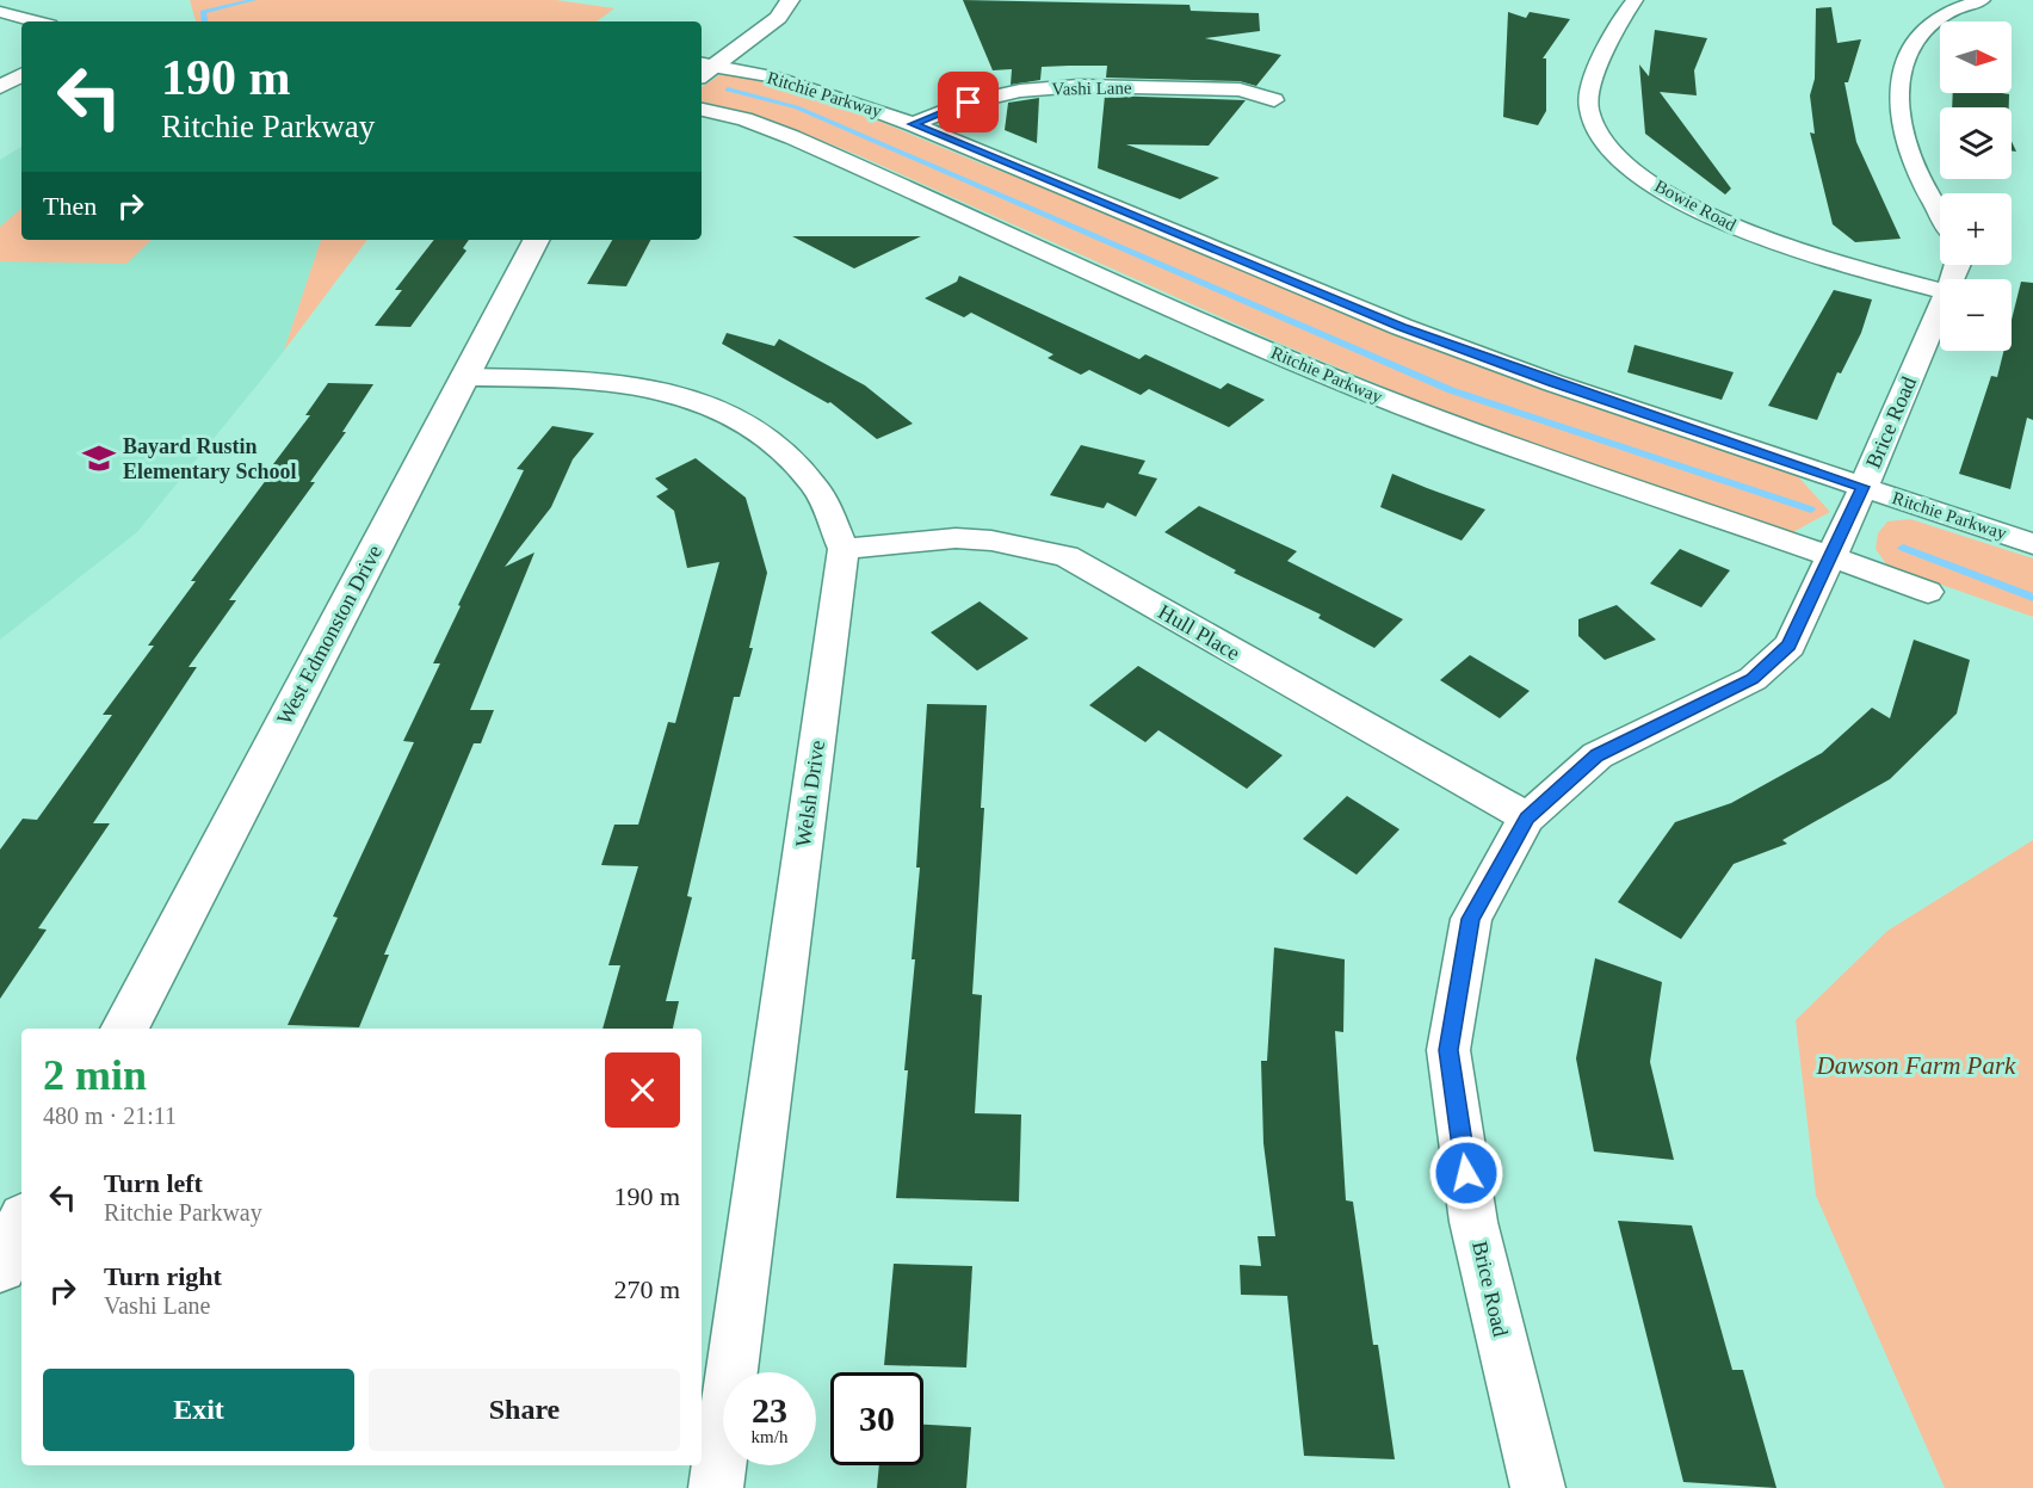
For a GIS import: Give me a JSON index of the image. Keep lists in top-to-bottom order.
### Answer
{
  "streets": {
    "street": [
      "Vashi Lane",
      "Ritchie Parkway",
      "Bowie Road",
      "Brice Road",
      "Hull Place",
      "West Edmonston Drive",
      "Welsh Drive"
    ]
  },
  "crossings": [
    ["Vashi Lane", "Ritchie Parkway"],
    ["Ritchie Parkway", "Brice Road"],
    ["Brice Road", "Hull Place"],
    ["Hull Place", "Welsh Drive"]
  ],
  "parks": ["Dawson Farm Park"],
  "places": {
    "school or university": ["Bayard Rustin Elementary School"]
  },
  "north": "right",
  "page": {
    "map_buttons": ["+", "−"],
    "turn": ["190 m", "Ritchie Parkway"],
    "then": "Then",
    "heading": ["2 min", "480 m · 21:11"],
    "list": [
      {
        "name": "Turn left",
        "note": "Ritchie Parkway",
        "value": "190 m"
      },
      {
        "name": "Turn right",
        "note": "Vashi Lane",
        "value": "270 m"
      }
    ],
    "buttons": ["Exit", "Share"],
    "speed": "23 km/h",
    "limit": "30"
  }
}
